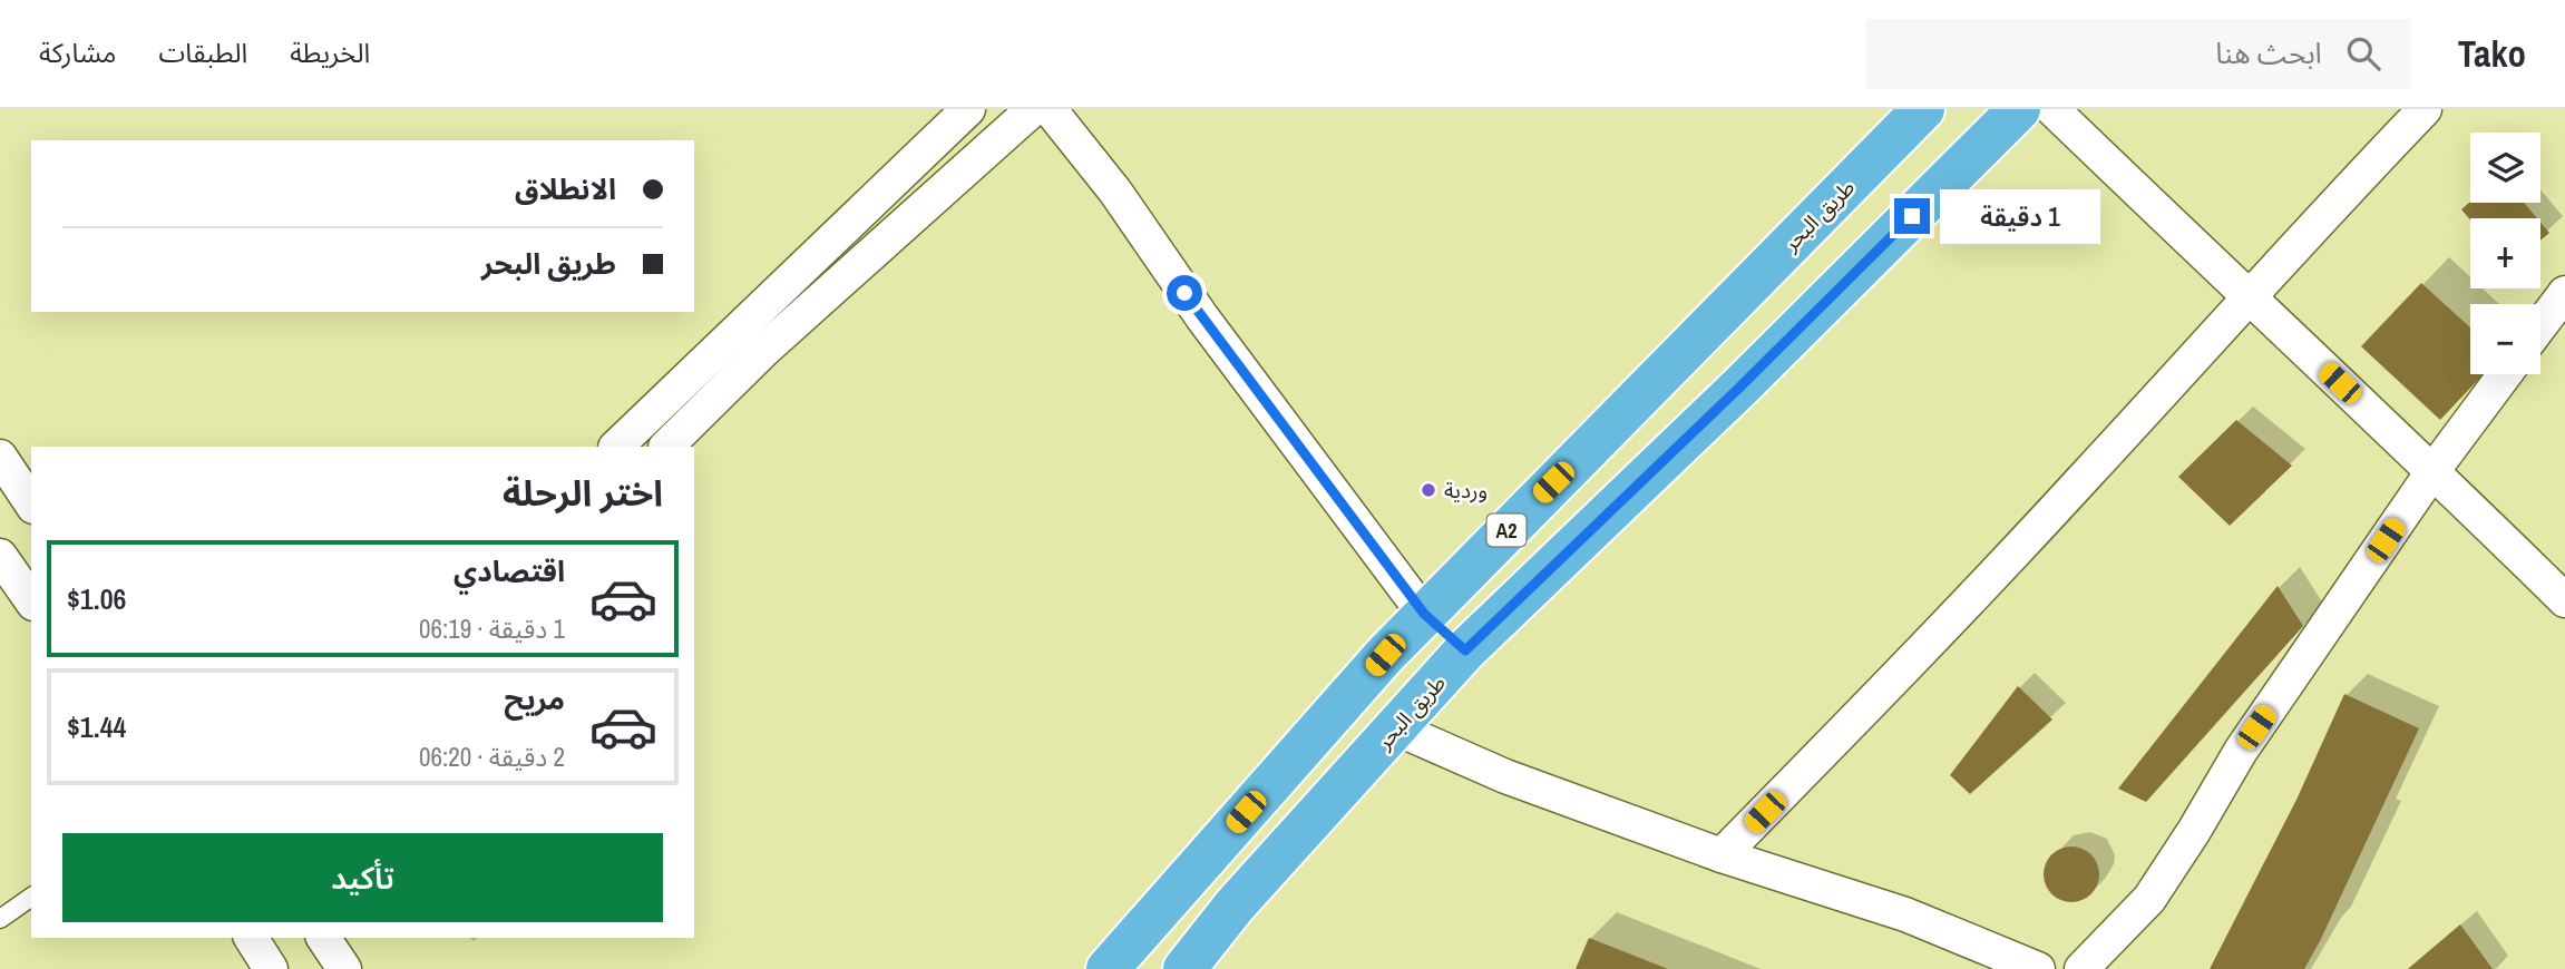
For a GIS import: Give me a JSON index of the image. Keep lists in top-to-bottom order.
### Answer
{
  "streets": {
    "highway": ["طريق البحر", "A2"]
  },
  "places": ["وردية"],
  "page": {
    "header": "Tako",
    "search": "ابحث هنا",
    "nav": ["الخريطة", "الطبقات", "مشاركة"],
    "map_buttons": ["+", "−"],
    "banner": ["الانطلاق", "طريق البحر"],
    "bubble": "1 دقيقة",
    "heading": "اختر الرحلة",
    "list": [
      {
        "name": "اقتصادي",
        "note": "1 دقيقة · 06:19",
        "value": "$1.06"
      },
      {
        "name": "مريح",
        "note": "2 دقيقة · 06:20",
        "value": "$1.44"
      }
    ],
    "buttons": "تأكيد"
  }
}
